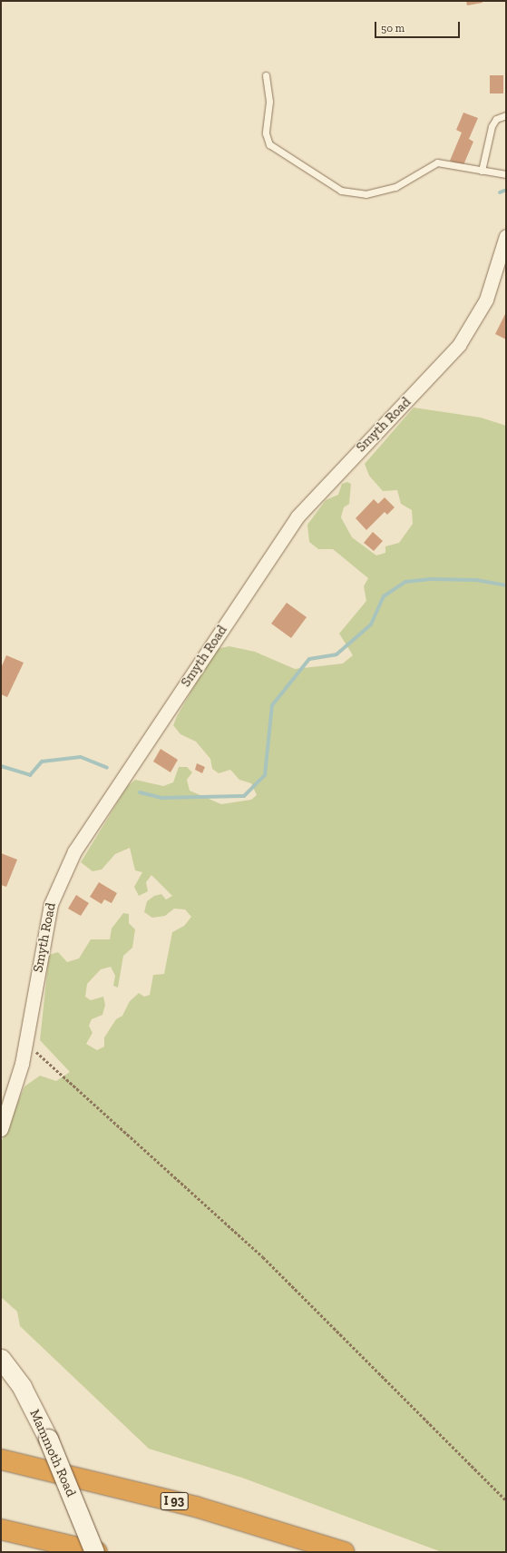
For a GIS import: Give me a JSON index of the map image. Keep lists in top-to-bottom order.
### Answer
{
  "streets": {
    "highway": ["I 93"],
    "main road": ["Mammoth Road"],
    "street": ["Smyth Road"]
  },
  "scale_bar": "50 m"
}
